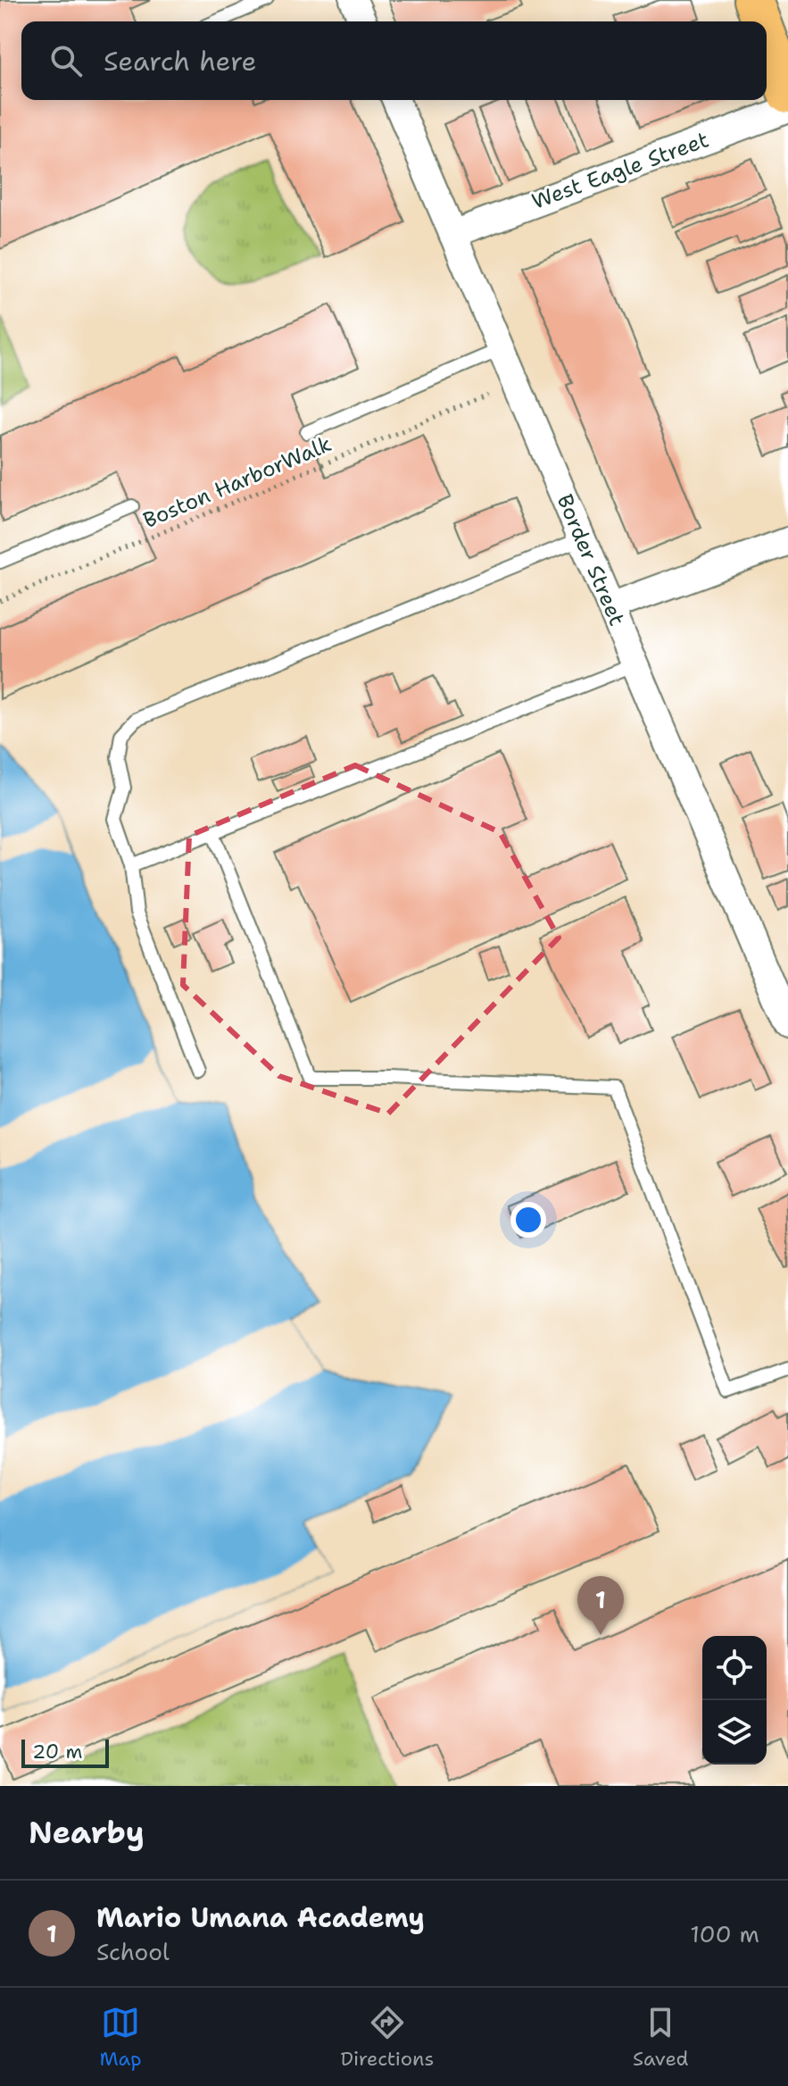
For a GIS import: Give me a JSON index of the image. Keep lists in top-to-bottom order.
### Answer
{
  "streets": {
    "street": ["West Eagle Street", "Border Street"],
    "path": ["Boston HarborWalk"]
  },
  "crossings": [
    ["West Eagle Street", "Border Street"]
  ],
  "scale_bar": "20 m",
  "page": {
    "search": "Search here",
    "pins": "1",
    "scale": "20 m",
    "heading": "Nearby",
    "list": [
      {
        "mark": "1",
        "name": "Mario Umana Academy",
        "note": "School",
        "value": "100 m"
      }
    ],
    "nav": ["Map", "Directions", "Saved"]
  }
}
